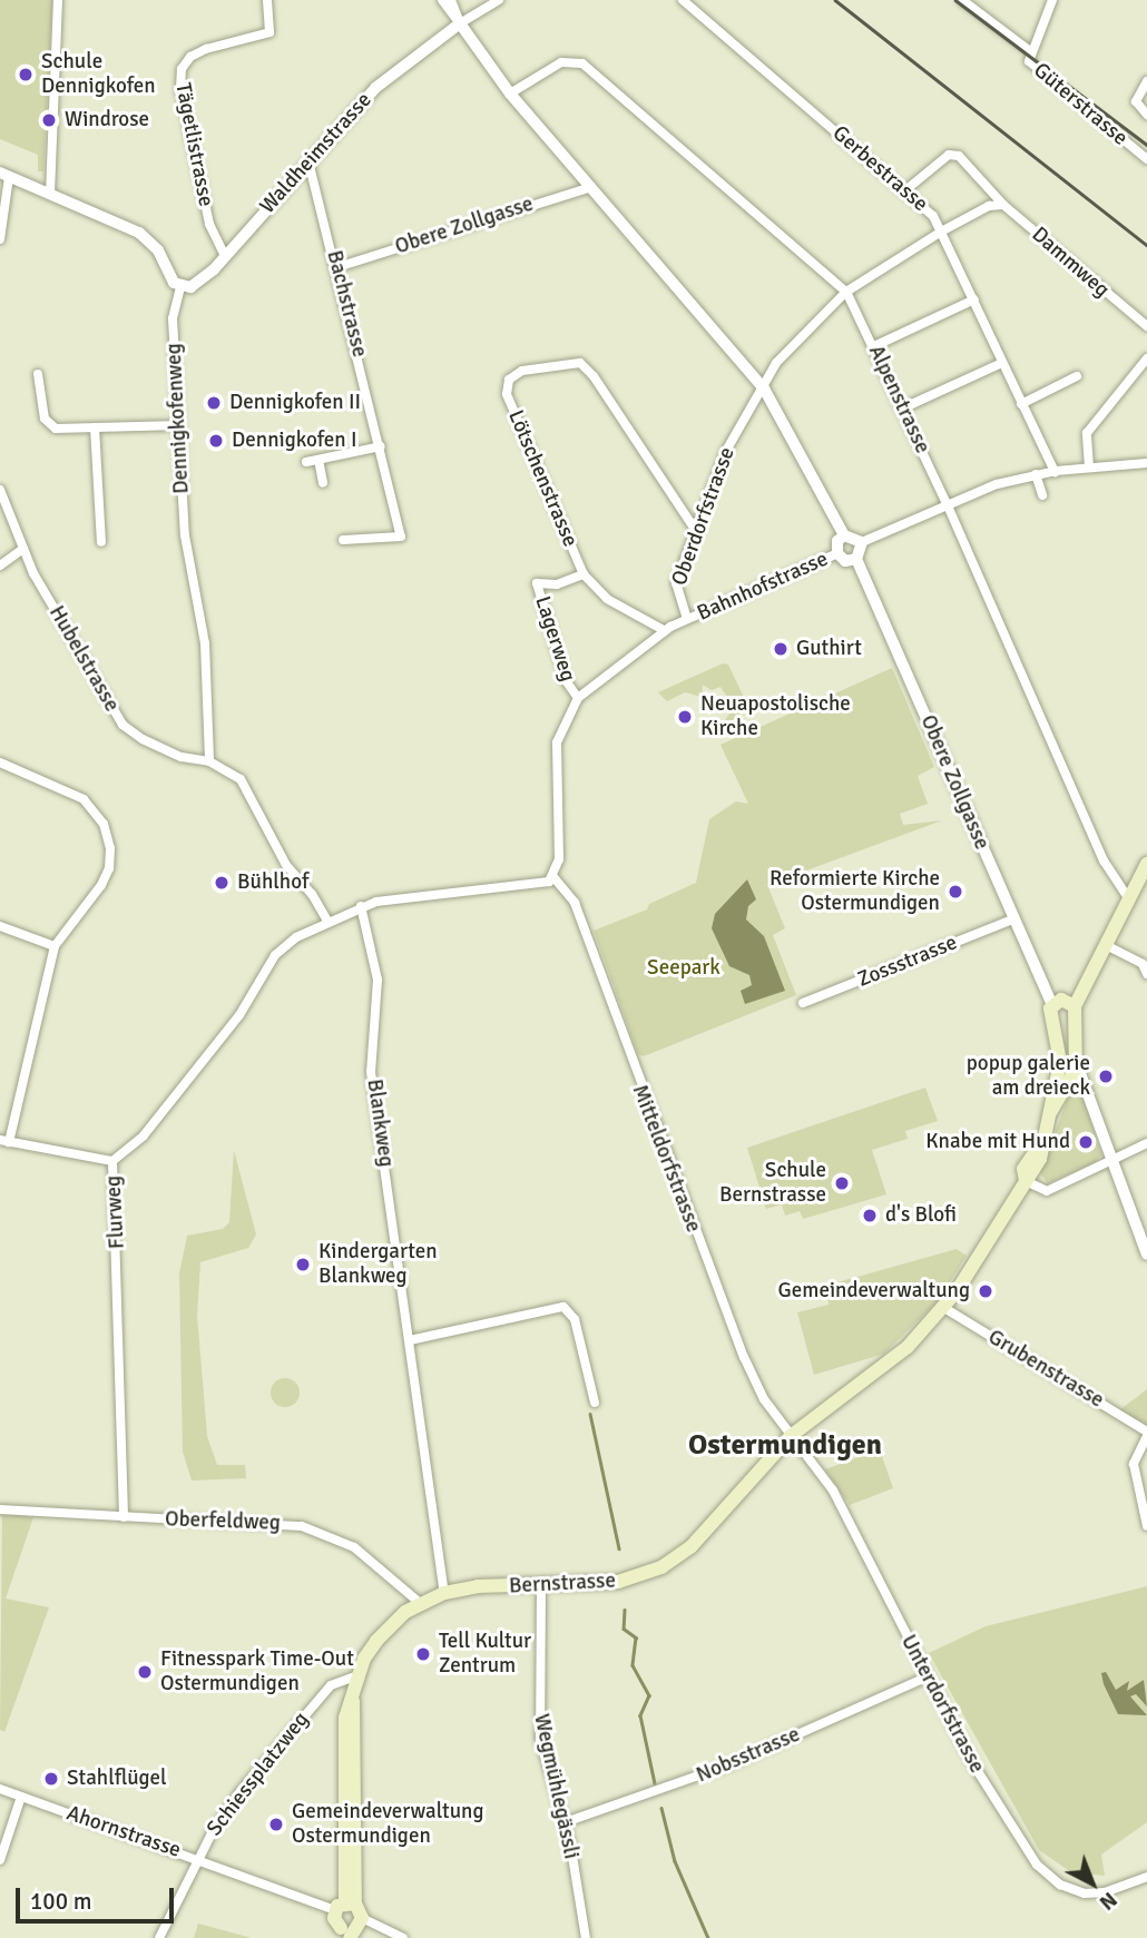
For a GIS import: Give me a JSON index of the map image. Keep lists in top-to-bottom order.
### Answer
{
  "streets": {
    "main road": ["Bernstrasse"],
    "street": [
      "Güterstrasse",
      "Tägetlistrasse",
      "Waldheimstrasse",
      "Gerbestrasse",
      "Obere Zollgasse",
      "Dammweg",
      "Bachstrasse",
      "Alpenstrasse",
      "Dennigkofenweg",
      "Lötschenstrasse",
      "Oberdorfstrasse",
      "Bahnhofstrasse",
      "Lagerweg",
      "Hubelstrasse",
      "Zossstrasse",
      "Blankweg",
      "Mitteldorfstrasse",
      "Flurweg",
      "Grubenstrasse",
      "Oberfeldweg",
      "Unterdorfstrasse",
      "Nobsstrasse",
      "Schiessplatzweg",
      "Wegmühlegässli",
      "Ahornstrasse"
    ]
  },
  "crossings": [
    ["Tägetlistrasse", "Waldheimstrasse"],
    ["Waldheimstrasse", "Bachstrasse"],
    ["Waldheimstrasse", "Dennigkofenweg"],
    ["Gerbestrasse", "Dammweg"],
    ["Gerbestrasse", "Oberdorfstrasse"],
    ["Obere Zollgasse", "Bachstrasse"],
    ["Obere Zollgasse", "Bahnhofstrasse"],
    ["Obere Zollgasse", "Zossstrasse"],
    ["Obere Zollgasse", "Bernstrasse"],
    ["Dammweg", "Oberdorfstrasse"],
    ["Alpenstrasse", "Oberdorfstrasse"],
    ["Dennigkofenweg", "Hubelstrasse"],
    ["Lötschenstrasse", "Oberdorfstrasse"],
    ["Lötschenstrasse", "Lagerweg"],
    ["Oberdorfstrasse", "Bahnhofstrasse"],
    ["Oberdorfstrasse", "Lagerweg"],
    ["Oberdorfstrasse", "Mitteldorfstrasse"],
    ["Hubelstrasse", "Flurweg"],
    ["Blankweg", "Flurweg"],
    ["Blankweg", "Bernstrasse"],
    ["Mitteldorfstrasse", "Bernstrasse"],
    ["Mitteldorfstrasse", "Unterdorfstrasse"],
    ["Flurweg", "Oberfeldweg"],
    ["Grubenstrasse", "Bernstrasse"],
    ["Oberfeldweg", "Bernstrasse"],
    ["Bernstrasse", "Unterdorfstrasse"],
    ["Bernstrasse", "Schiessplatzweg"],
    ["Bernstrasse", "Wegmühlegässli"],
    ["Bernstrasse", "Ahornstrasse"],
    ["Unterdorfstrasse", "Nobsstrasse"],
    ["Nobsstrasse", "Wegmühlegässli"],
    ["Schiessplatzweg", "Ahornstrasse"]
  ],
  "districts": ["Ostermundigen"],
  "parks": ["Seepark"],
  "places": [
    "Schule Dennigkofen",
    "Windrose",
    "Dennigkofen II",
    "Dennigkofen I",
    "Guthirt",
    "Neuapostolische Kirche",
    "Bühlhof",
    "Reformierte Kirche Ostermundigen",
    "popup galerie am dreieck",
    "Knabe mit Hund",
    "Schule Bernstrasse",
    "d's Blofi",
    "Kindergarten Blankweg",
    "Gemeindeverwaltung",
    "Tell Kultur Zentrum",
    "Fitnesspark Time-Out Ostermundigen",
    "Stahlflügel",
    "Gemeindeverwaltung Ostermundigen"
  ],
  "scale_bar": "100 m",
  "north": "bottom right"
}
